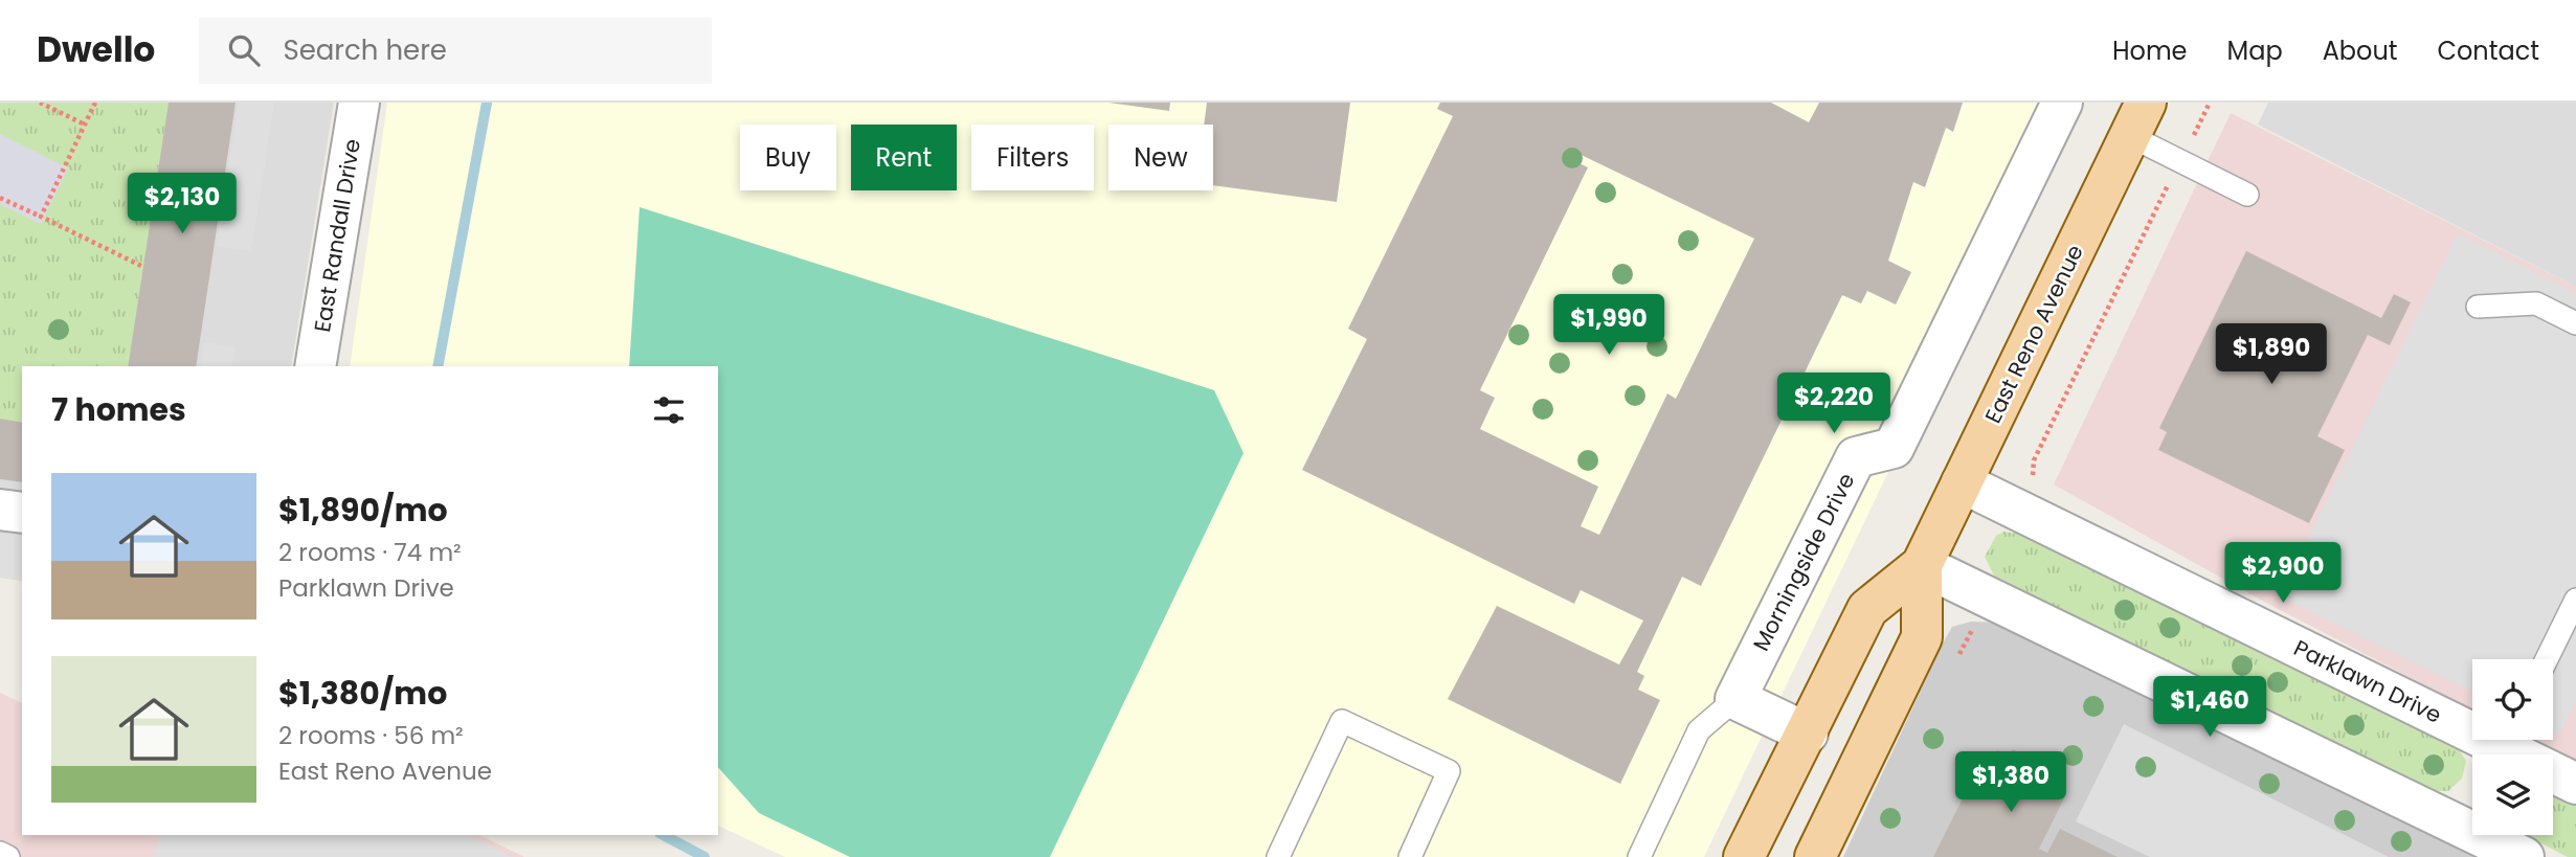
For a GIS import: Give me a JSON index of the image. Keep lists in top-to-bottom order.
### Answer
{
  "streets": {
    "main road": ["East Reno Avenue"],
    "street": ["East Randall Drive", "Morningside Drive", "Parklawn Drive"]
  },
  "crossings": [
    ["East Reno Avenue", "Parklawn Drive"]
  ],
  "page": {
    "header": "Dwello",
    "search": "Search here",
    "nav": [
      "Home",
      "Map",
      "About",
      "Contact"
    ],
    "chip": [
      "Buy",
      "Rent",
      "Filters",
      "New"
    ],
    "price": [
      "$2,130",
      "$1,990",
      "$1,890",
      "$2,220",
      "$2,900",
      "$1,460",
      "$1,380"
    ],
    "heading": "7 homes",
    "list": [
      {
        "name": "$1,890/mo",
        "note": "2 rooms · 74 m² · Parklawn Drive"
      },
      {
        "name": "$1,380/mo",
        "note": "2 rooms · 56 m² · East Reno Avenue"
      }
    ]
  }
}
